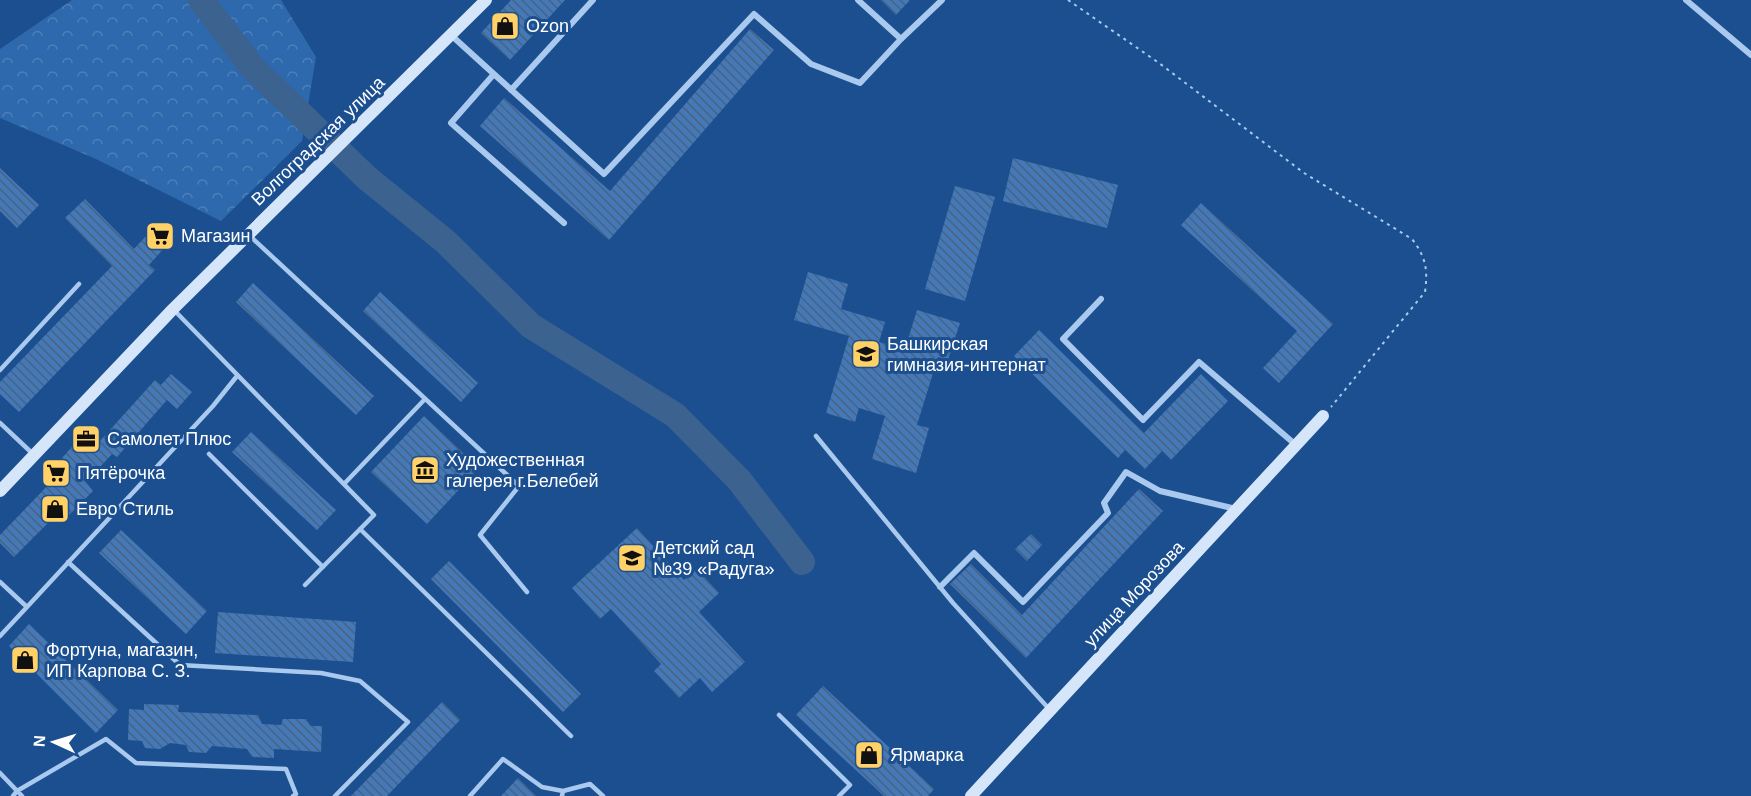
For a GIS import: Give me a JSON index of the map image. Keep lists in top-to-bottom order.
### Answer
{
  "streets": {
    "street": ["Волгоградская улица", "улица Морозова"]
  },
  "places": {
    "shop": [
      "Ozon",
      "Евро Стиль",
      "Фортуна, магазин, ИП Карпова С. З.",
      "Ярмарка"
    ],
    "supermarket": ["Магазин", "Пятёрочка"],
    "school or university": ["Башкирская гимназия-интернат", "Детский сад №39 «Радуга»"],
    "office": ["Самолет Плюс"],
    "museum": ["Художественная галерея г.Белебей"]
  },
  "north": "left"
}
